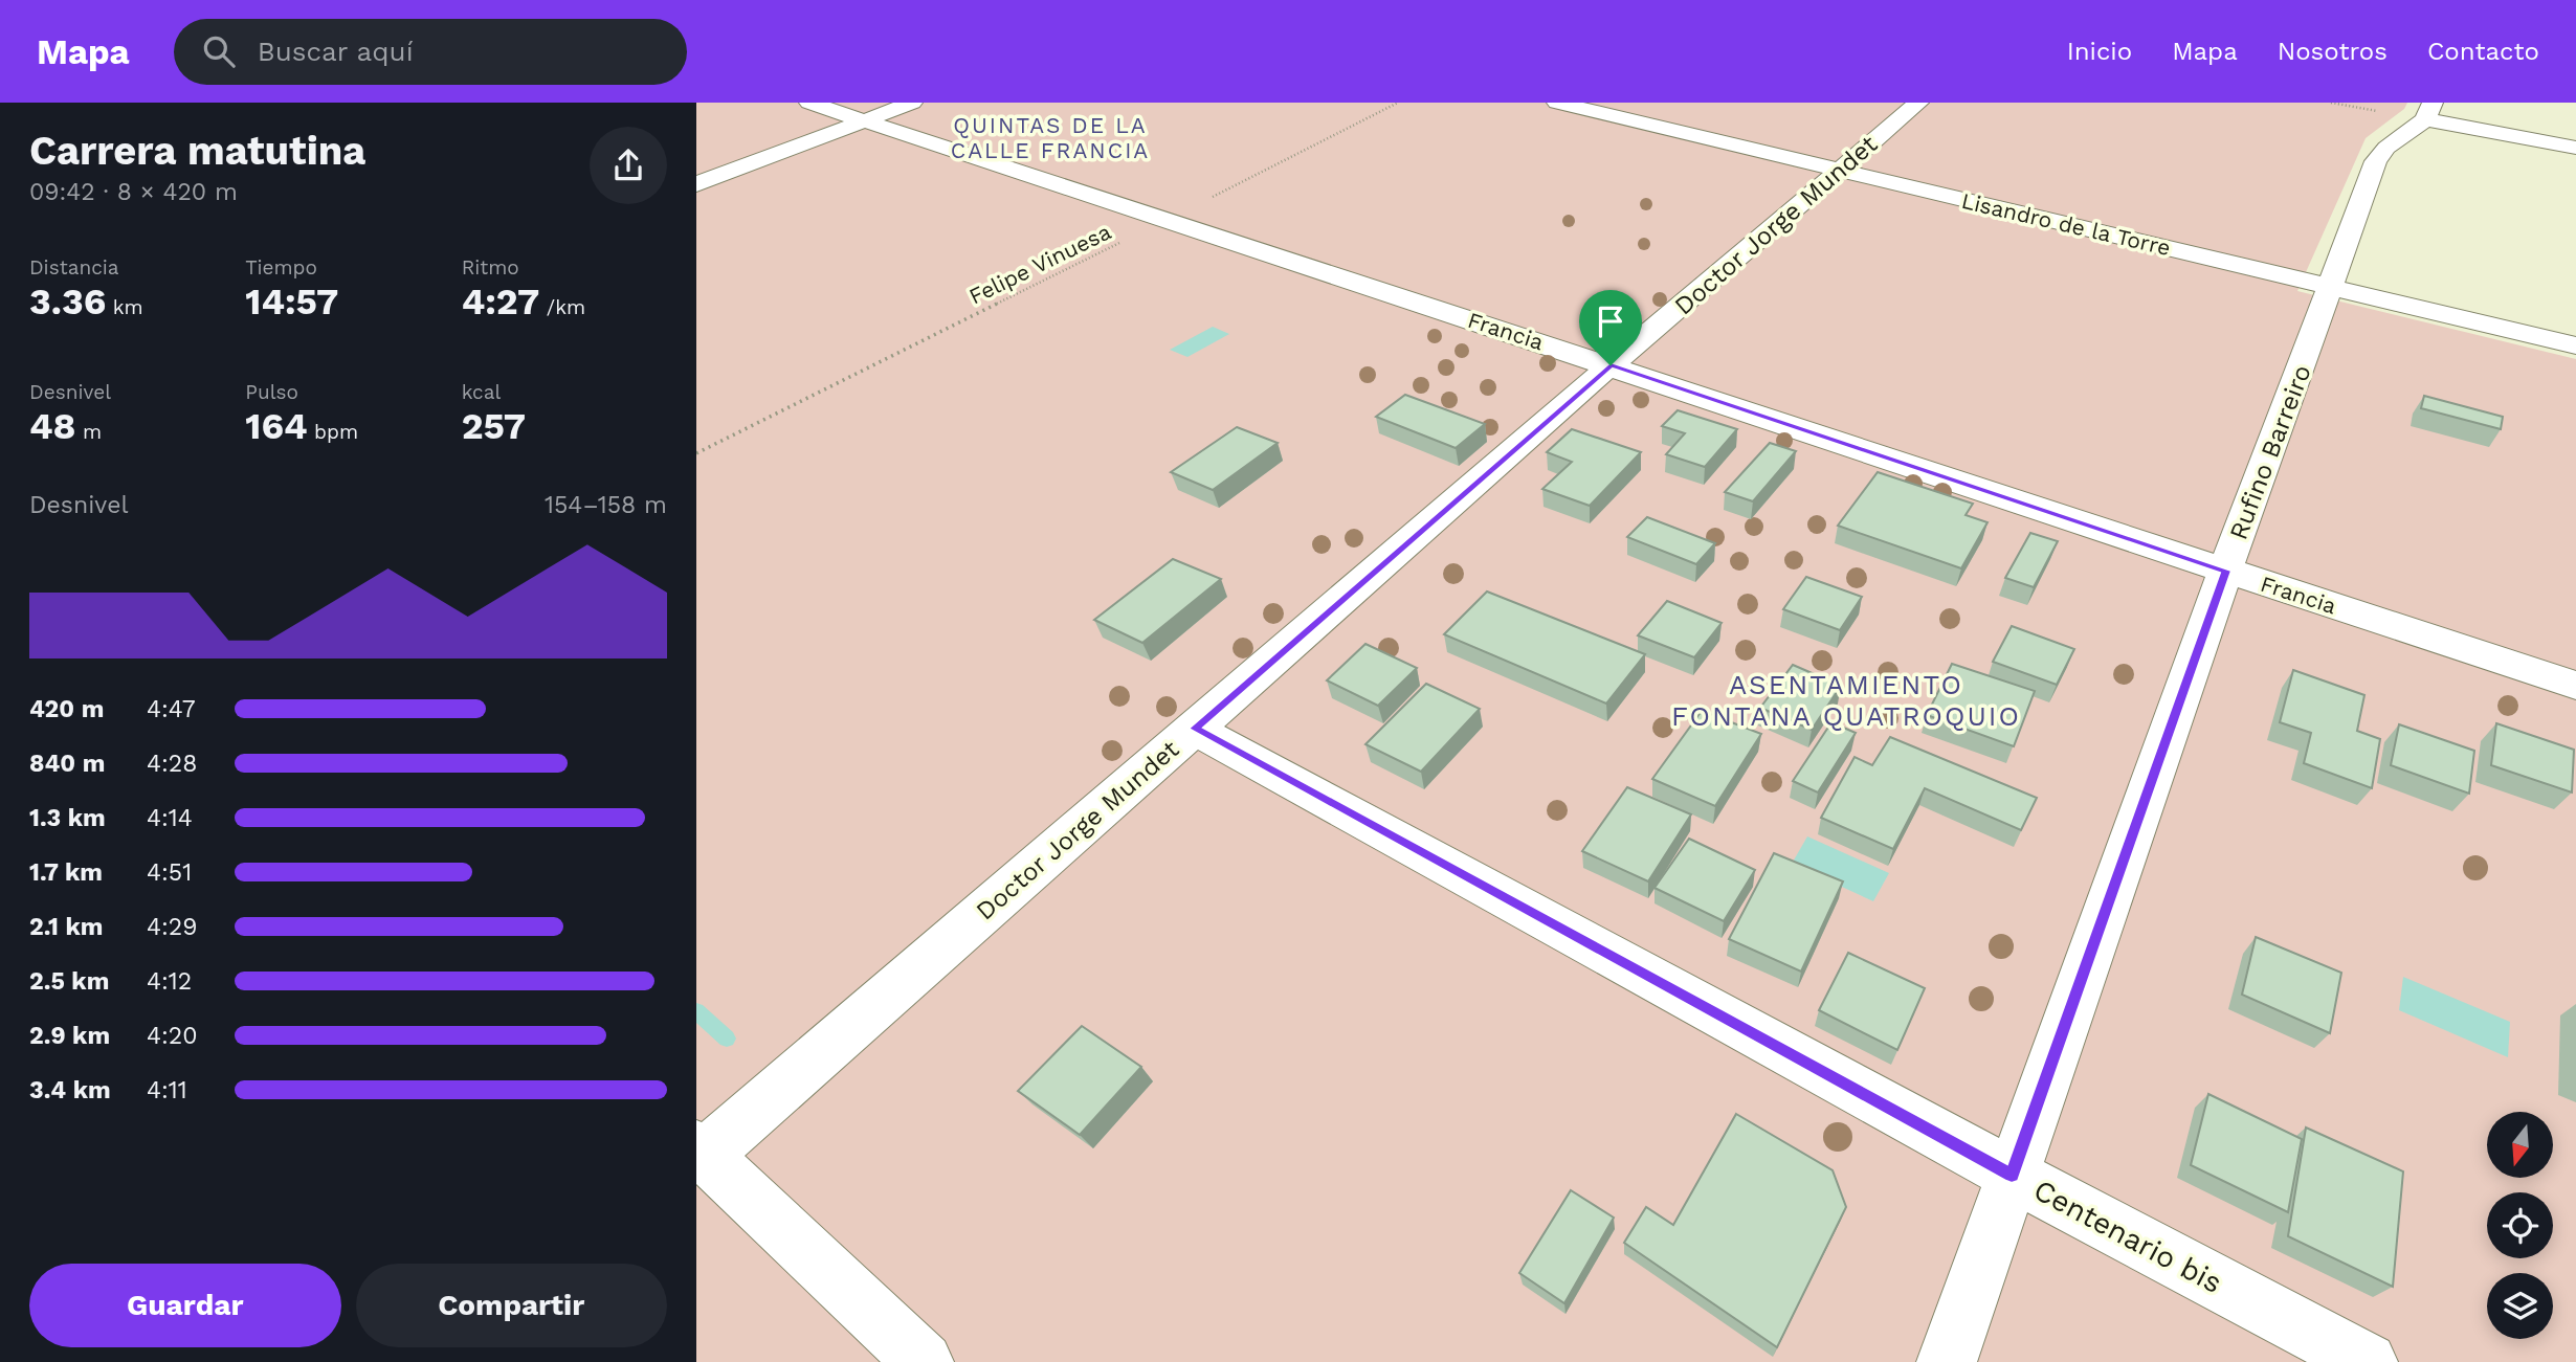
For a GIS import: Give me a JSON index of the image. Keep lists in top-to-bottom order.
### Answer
{
  "streets": {
    "street": [
      "Lisandro de la Torre",
      "Doctor Jorge Mundet",
      "Francia",
      "Rufino Barreiro",
      "Centenario bis"
    ],
    "path": ["Felipe Vinuesa"]
  },
  "crossings": [
    ["Lisandro de la Torre", "Doctor Jorge Mundet"],
    ["Lisandro de la Torre", "Rufino Barreiro"],
    ["Doctor Jorge Mundet", "Francia"],
    ["Doctor Jorge Mundet", "Centenario bis"],
    ["Felipe Vinuesa", "Francia"],
    ["Francia", "Rufino Barreiro"],
    ["Rufino Barreiro", "Centenario bis"]
  ],
  "districts": ["QUINTAS DE LA CALLE FRANCIA", "ASENTAMIENTO FONTANA QUATROQUIO"],
  "north": "bottom",
  "page": {
    "header": "Mapa",
    "search": "Buscar aquí",
    "nav": [
      "Inicio",
      "Mapa",
      "Nosotros",
      "Contacto"
    ],
    "heading": ["Carrera matutina", "09:42 · 8 × 420 m"],
    "stats": [
      ["Distancia", "3.36 km"],
      ["Tiempo", "14:57"],
      ["Ritmo", "4:27 /km"],
      ["Desnivel", "48 m"],
      ["Pulso", "164 bpm"],
      ["kcal", "257"]
    ],
    "chart": ["Desnivel", "154–158 m"],
    "list": [
      {
        "name": "420 m",
        "note": "4:47"
      },
      {
        "name": "840 m",
        "note": "4:28"
      },
      {
        "name": "1.3 km",
        "note": "4:14"
      },
      {
        "name": "1.7 km",
        "note": "4:51"
      },
      {
        "name": "2.1 km",
        "note": "4:29"
      },
      {
        "name": "2.5 km",
        "note": "4:12"
      },
      {
        "name": "2.9 km",
        "note": "4:20"
      },
      {
        "name": "3.4 km",
        "note": "4:11"
      }
    ],
    "buttons": ["Guardar", "Compartir"]
  }
}
